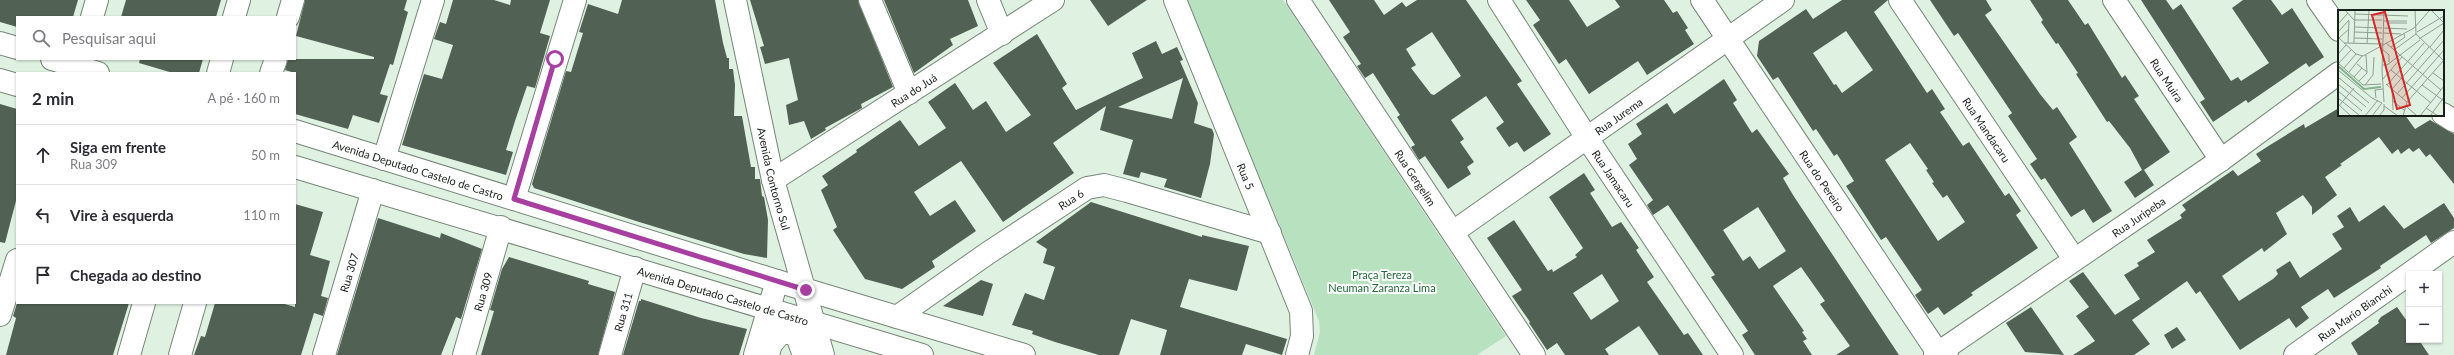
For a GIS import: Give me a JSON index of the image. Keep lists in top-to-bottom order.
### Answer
{
  "streets": {
    "street": [
      "Rua Muira",
      "Rua do Juá",
      "Rua Jurema",
      "Rua Mandacaru",
      "Avenida Deputado Castelo de Castro",
      "Rua 5",
      "Rua Gergelim",
      "Rua Jamacaru",
      "Avenida Contorno Sul",
      "Rua do Pereiro",
      "Rua 6",
      "Rua Juripeba",
      "Rua 307",
      "Rua 309",
      "Rua 311",
      "Rua Mario Bianchi"
    ]
  },
  "crossings": [
    ["Rua Muira", "Rua Juripeba"],
    ["Rua do Juá", "Avenida Contorno Sul"],
    ["Rua Jurema", "Rua Gergelim"],
    ["Rua Jurema", "Rua Jamacaru"],
    ["Rua Jurema", "Rua do Pereiro"],
    ["Rua Mandacaru", "Rua Juripeba"],
    ["Avenida Deputado Castelo de Castro", "Avenida Contorno Sul"],
    ["Avenida Deputado Castelo de Castro", "Rua 6"],
    ["Avenida Deputado Castelo de Castro", "Rua 307"],
    ["Avenida Deputado Castelo de Castro", "Rua 309"],
    ["Avenida Deputado Castelo de Castro", "Rua 311"],
    ["Rua 5", "Rua 6"],
    ["Rua do Pereiro", "Rua Juripeba"]
  ],
  "parks": ["Praça Tereza Neuman Zaranza Lima"],
  "page": {
    "search": "Pesquisar aqui",
    "heading": ["2 min", "A pé · 160 m"],
    "list": [
      ["Siga em frente", "Rua 309", "50 m"],
      ["Vire à esquerda", "110 m"],
      "Chegada ao destino"
    ],
    "map_buttons": ["+", "−"]
  }
}
